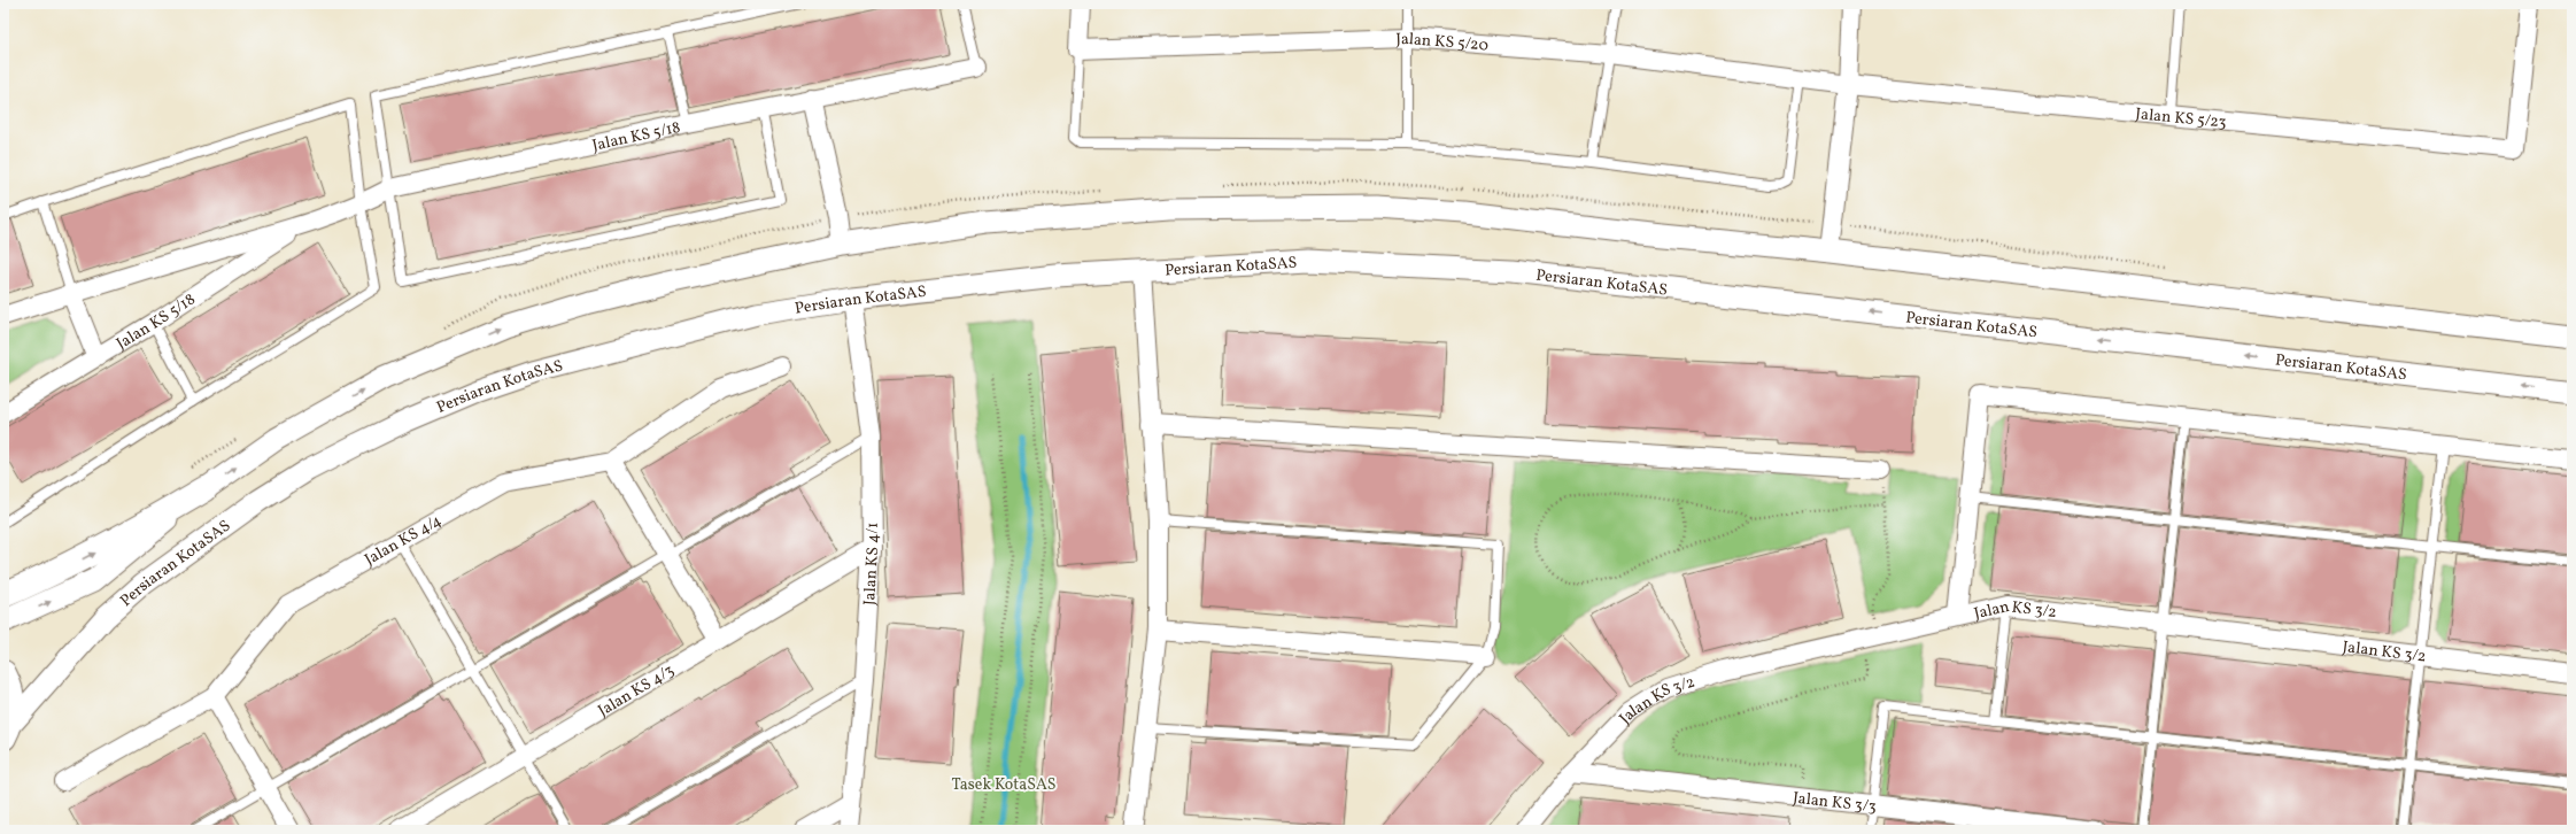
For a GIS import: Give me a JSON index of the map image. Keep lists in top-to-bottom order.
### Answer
{
  "streets": {
    "main road": ["Persiaran KotaSAS"],
    "street": [
      "Jalan KS 5/20",
      "Jalan KS 5/23",
      "Jalan KS 5/18",
      "Jalan KS 4/4",
      "Jalan KS 4/1",
      "Jalan KS 3/2",
      "Jalan KS 4/3",
      "Jalan KS 3/3"
    ]
  },
  "crossings": [
    ["Jalan KS 5/20", "Jalan KS 5/23"],
    ["Persiaran KotaSAS", "Jalan KS 4/1"],
    ["Jalan KS 4/1", "Jalan KS 4/3"],
    ["Jalan KS 3/2", "Jalan KS 3/3"]
  ],
  "parks": ["Tasek KotaSAS"]
}
